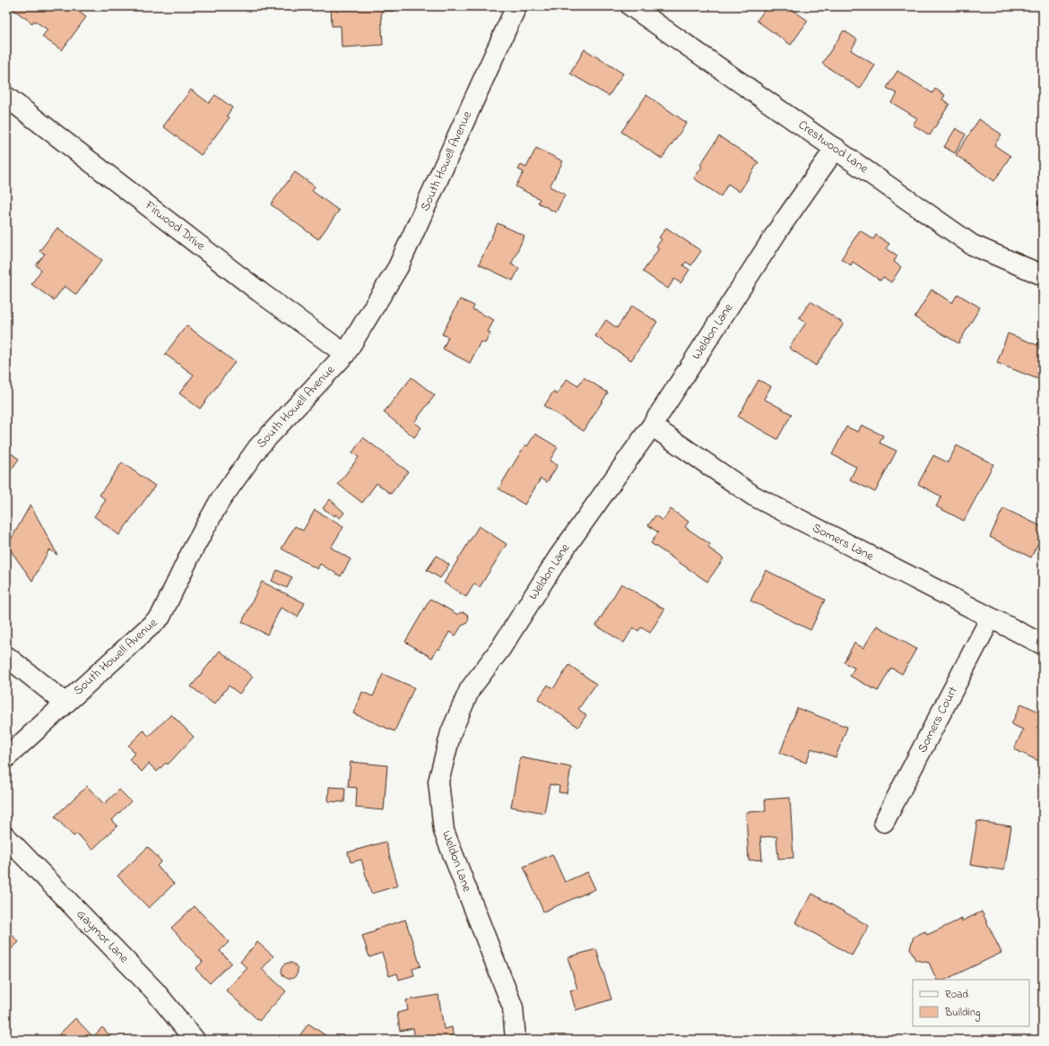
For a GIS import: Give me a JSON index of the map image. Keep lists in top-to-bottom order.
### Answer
{
  "streets": {
    "street": [
      "Crestwood Lane",
      "South Howell Avenue",
      "Firwood Drive",
      "Weldon Lane",
      "Somers Lane",
      "Somers Court",
      "Gaymor Lane"
    ]
  },
  "crossings": [
    ["Crestwood Lane", "Weldon Lane"],
    ["South Howell Avenue", "Firwood Drive"],
    ["Weldon Lane", "Somers Lane"],
    ["Somers Lane", "Somers Court"]
  ],
  "legend": ["Road", "Building"]
}
